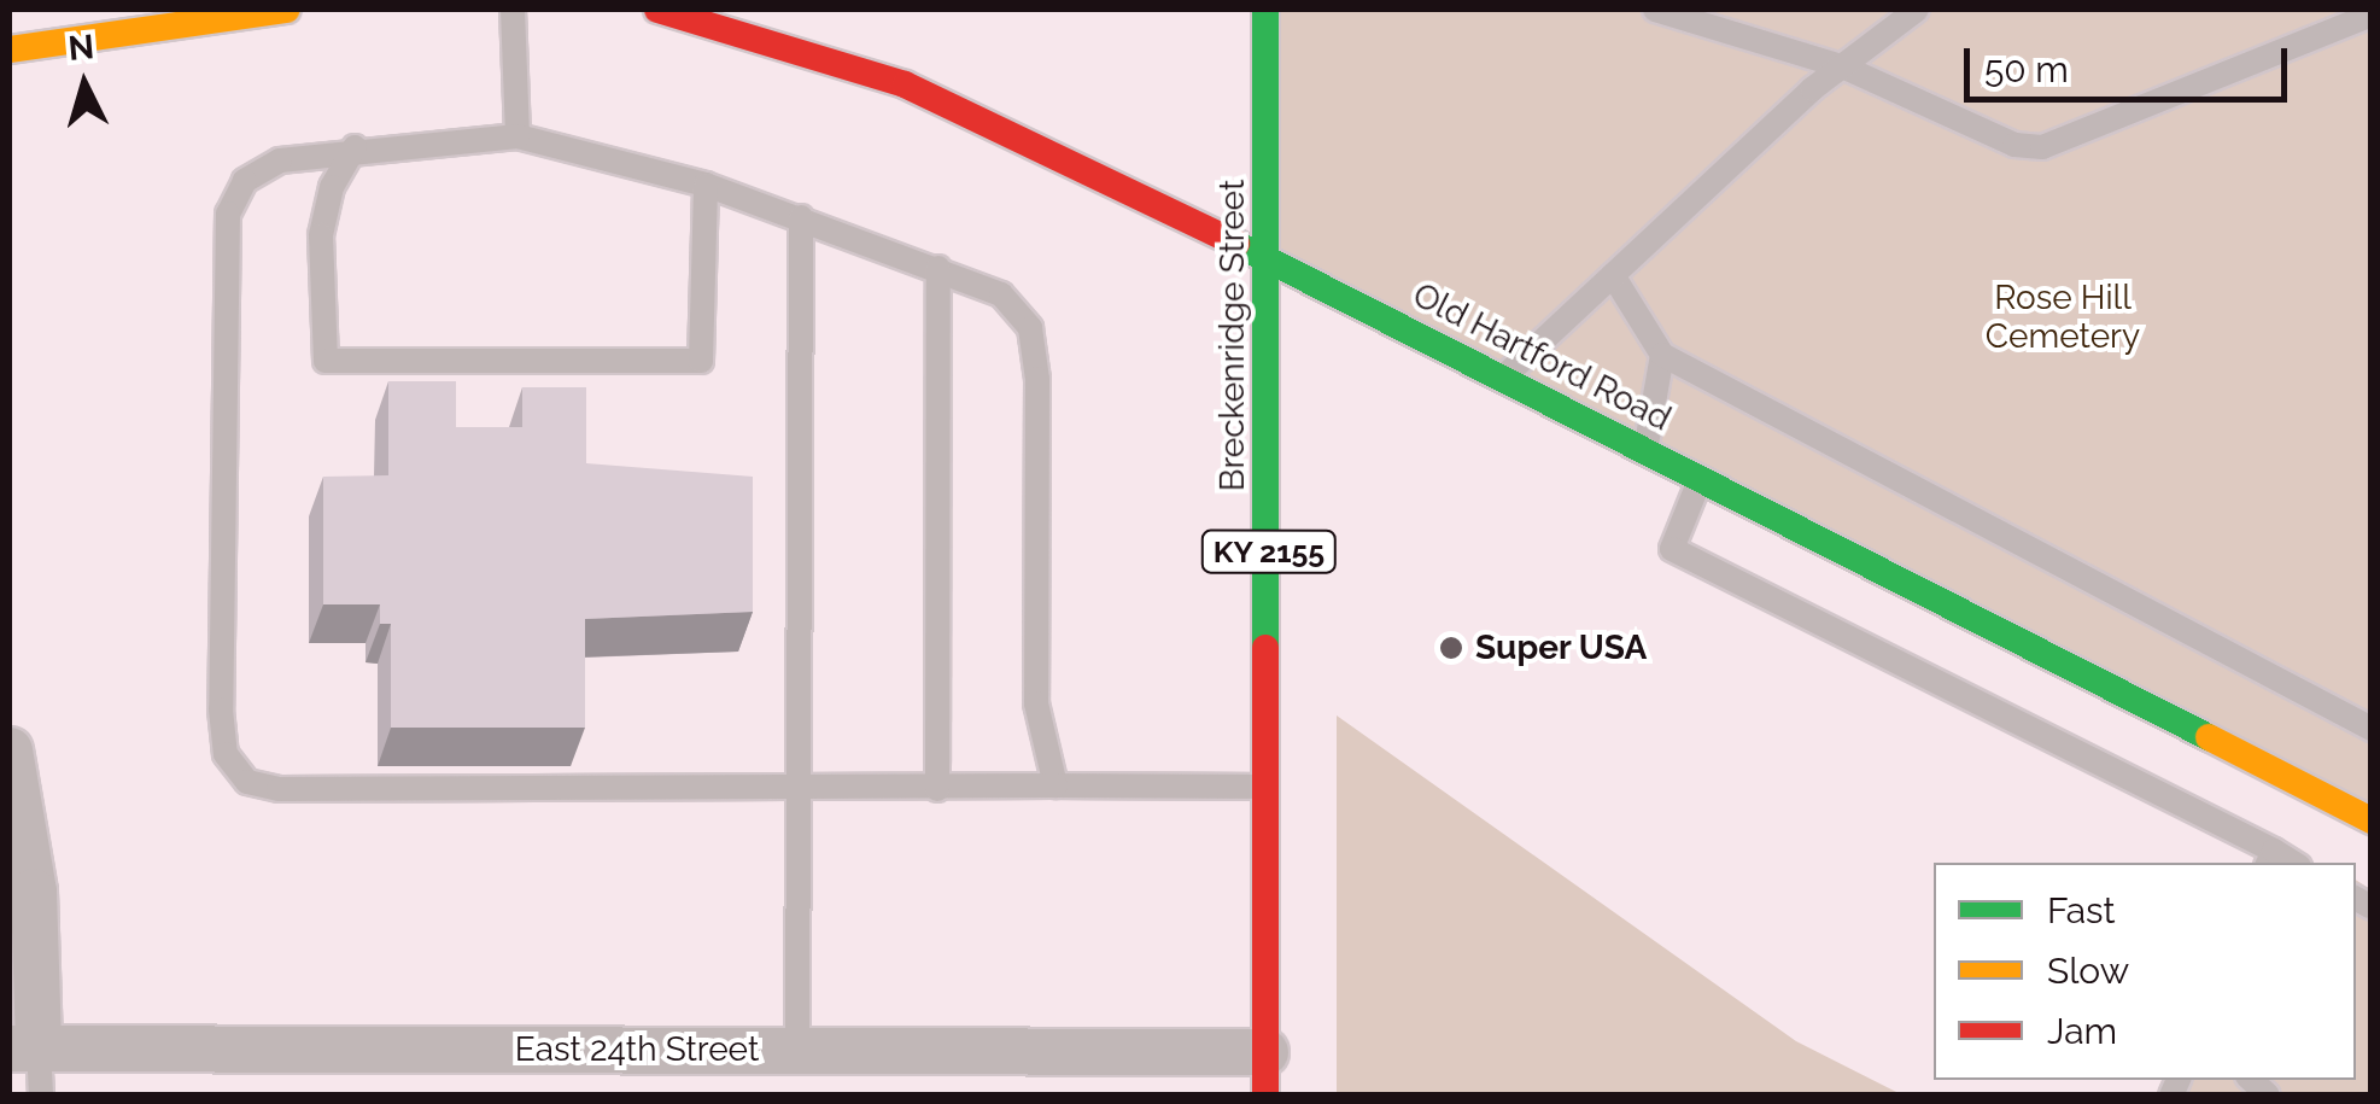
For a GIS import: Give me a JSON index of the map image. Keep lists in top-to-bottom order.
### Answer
{
  "streets": {
    "main road": ["Breckenridge Street", "Old Hartford Road", "KY 2155"],
    "street": ["East 24th Street"]
  },
  "crossings": [
    ["Breckenridge Street", "Old Hartford Road"],
    ["Breckenridge Street", "East 24th Street"]
  ],
  "parks": ["Rose Hill Cemetery"],
  "places": ["Super USA"],
  "legend": ["Fast", "Slow", "Jam"],
  "scale_bar": "50 m",
  "north": "top"
}
